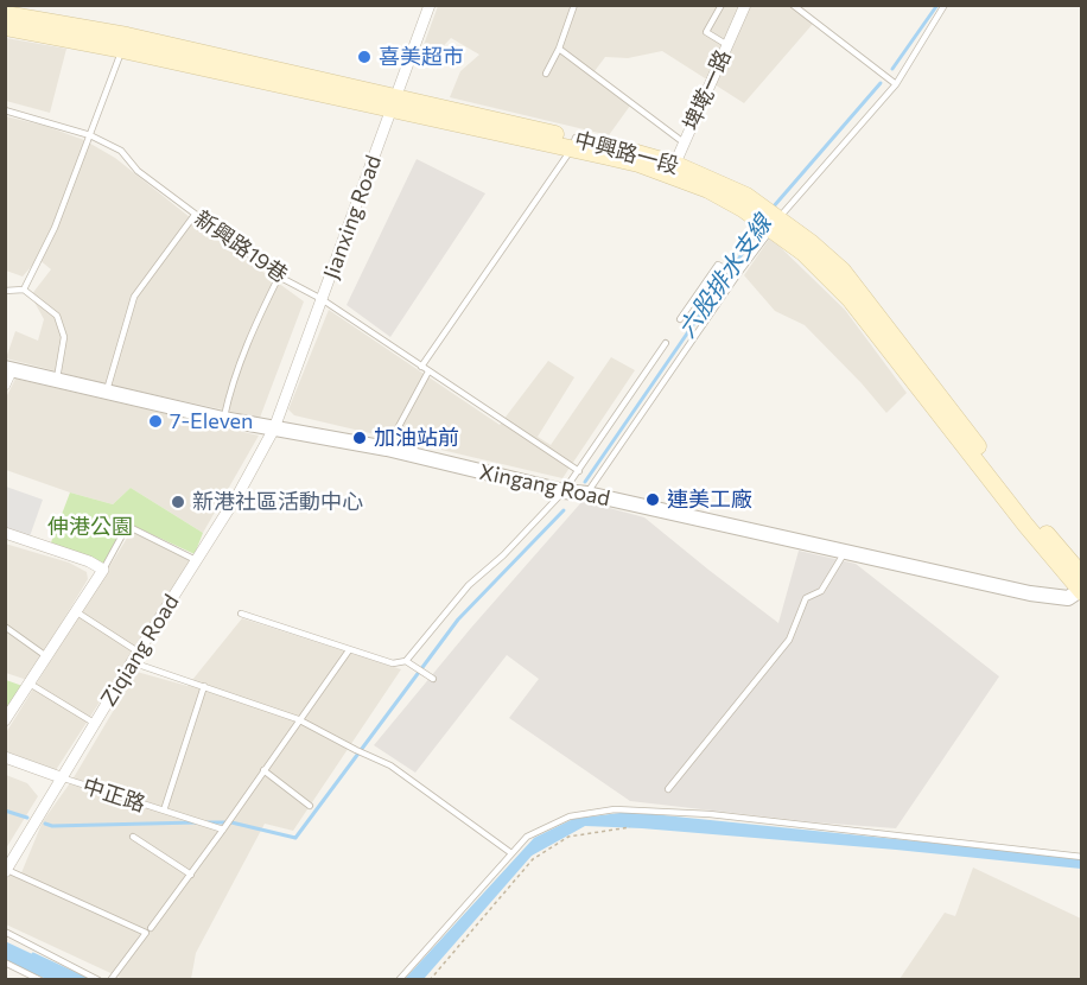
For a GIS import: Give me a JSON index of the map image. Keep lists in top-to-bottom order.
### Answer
{
  "streets": {
    "main road": ["中興路一段"],
    "street": [
      "埤墘一路",
      "Jianxing Road",
      "Xingang Road",
      "Ziqiang Road",
      "中正路"
    ],
    "lane": ["新興路19巷"]
  },
  "crossings": [
    ["埤墘一路", "中興路一段"],
    ["中興路一段", "Jianxing Road"],
    ["中興路一段", "Xingang Road"],
    ["Jianxing Road", "新興路19巷"],
    ["Jianxing Road", "Xingang Road"],
    ["Jianxing Road", "Ziqiang Road"],
    ["Xingang Road", "Ziqiang Road"],
    ["Ziqiang Road", "中正路"]
  ],
  "water": ["六股排水支線"],
  "parks": ["伸港公園"],
  "places": [
    "喜美超市",
    "7-Eleven",
    "加油站前",
    "連美工廠",
    "新港社區活動中心"
  ]
}
